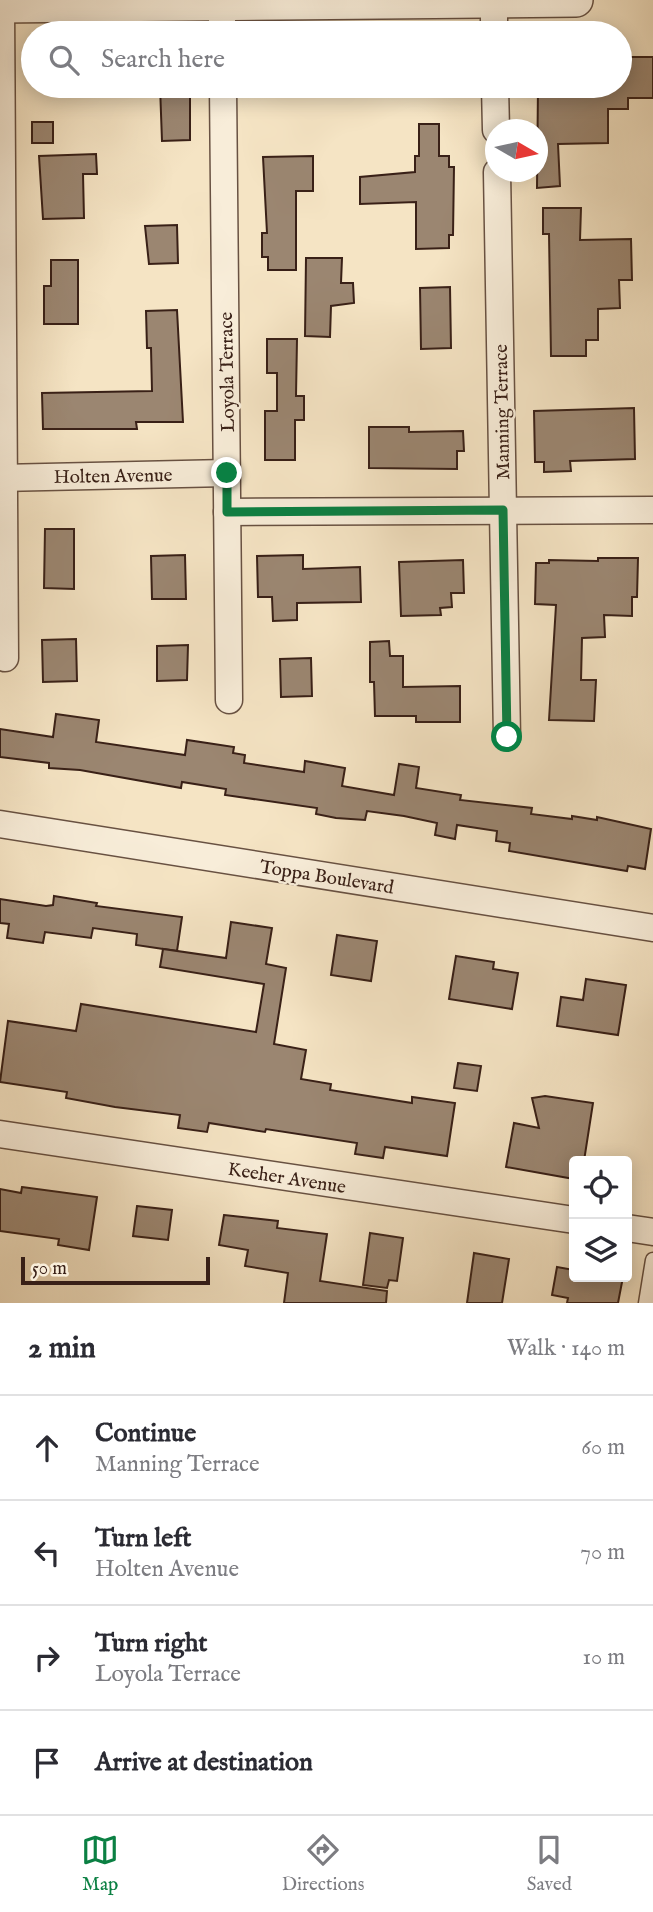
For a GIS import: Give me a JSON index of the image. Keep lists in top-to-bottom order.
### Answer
{
  "streets": {
    "street": [
      "Loyola Terrace",
      "Manning Terrace",
      "Holten Avenue",
      "Toppa Boulevard",
      "Keeher Avenue"
    ]
  },
  "crossings": [
    ["Loyola Terrace", "Holten Avenue"]
  ],
  "scale_bar": "50 m",
  "north": "right",
  "page": {
    "search": "Search here",
    "scale": "50 m",
    "heading": ["2 min", "Walk · 140 m"],
    "list": [
      ["Continue", "Manning Terrace", "60 m"],
      ["Turn left", "Holten Avenue", "70 m"],
      ["Turn right", "Loyola Terrace", "10 m"],
      "Arrive at destination"
    ],
    "nav": ["Map", "Directions", "Saved"]
  }
}
